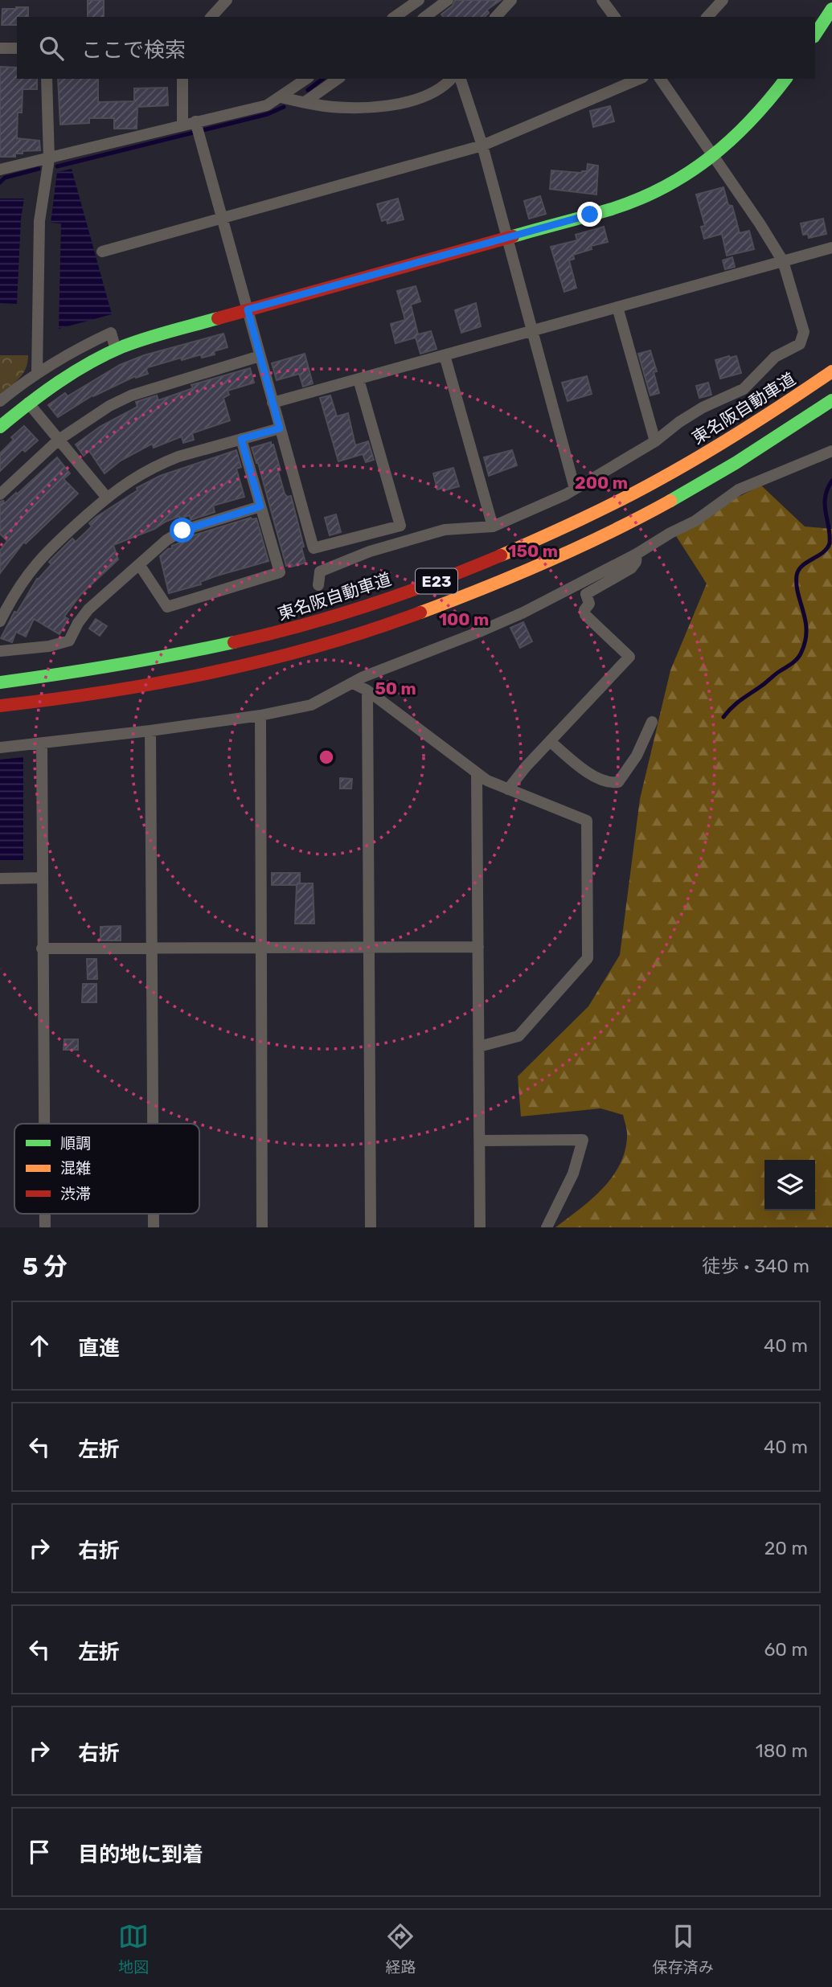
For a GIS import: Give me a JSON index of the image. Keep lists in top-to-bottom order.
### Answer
{
  "streets": {
    "main road": ["東名阪自動車道", "E23"]
  },
  "legend": ["順調", "混雑", "渋滞"],
  "page": {
    "search": "ここで検索",
    "heading": ["5 分", "徒歩 · 340 m"],
    "list": [
      ["直進", "40 m"],
      ["左折", "40 m"],
      ["右折", "20 m"],
      ["左折", "60 m"],
      ["右折", "180 m"],
      "目的地に到着"
    ],
    "nav": ["地図", "経路", "保存済み"]
  },
  "rings": [
    "200 m",
    "150 m",
    "100 m",
    "50 m"
  ]
}
